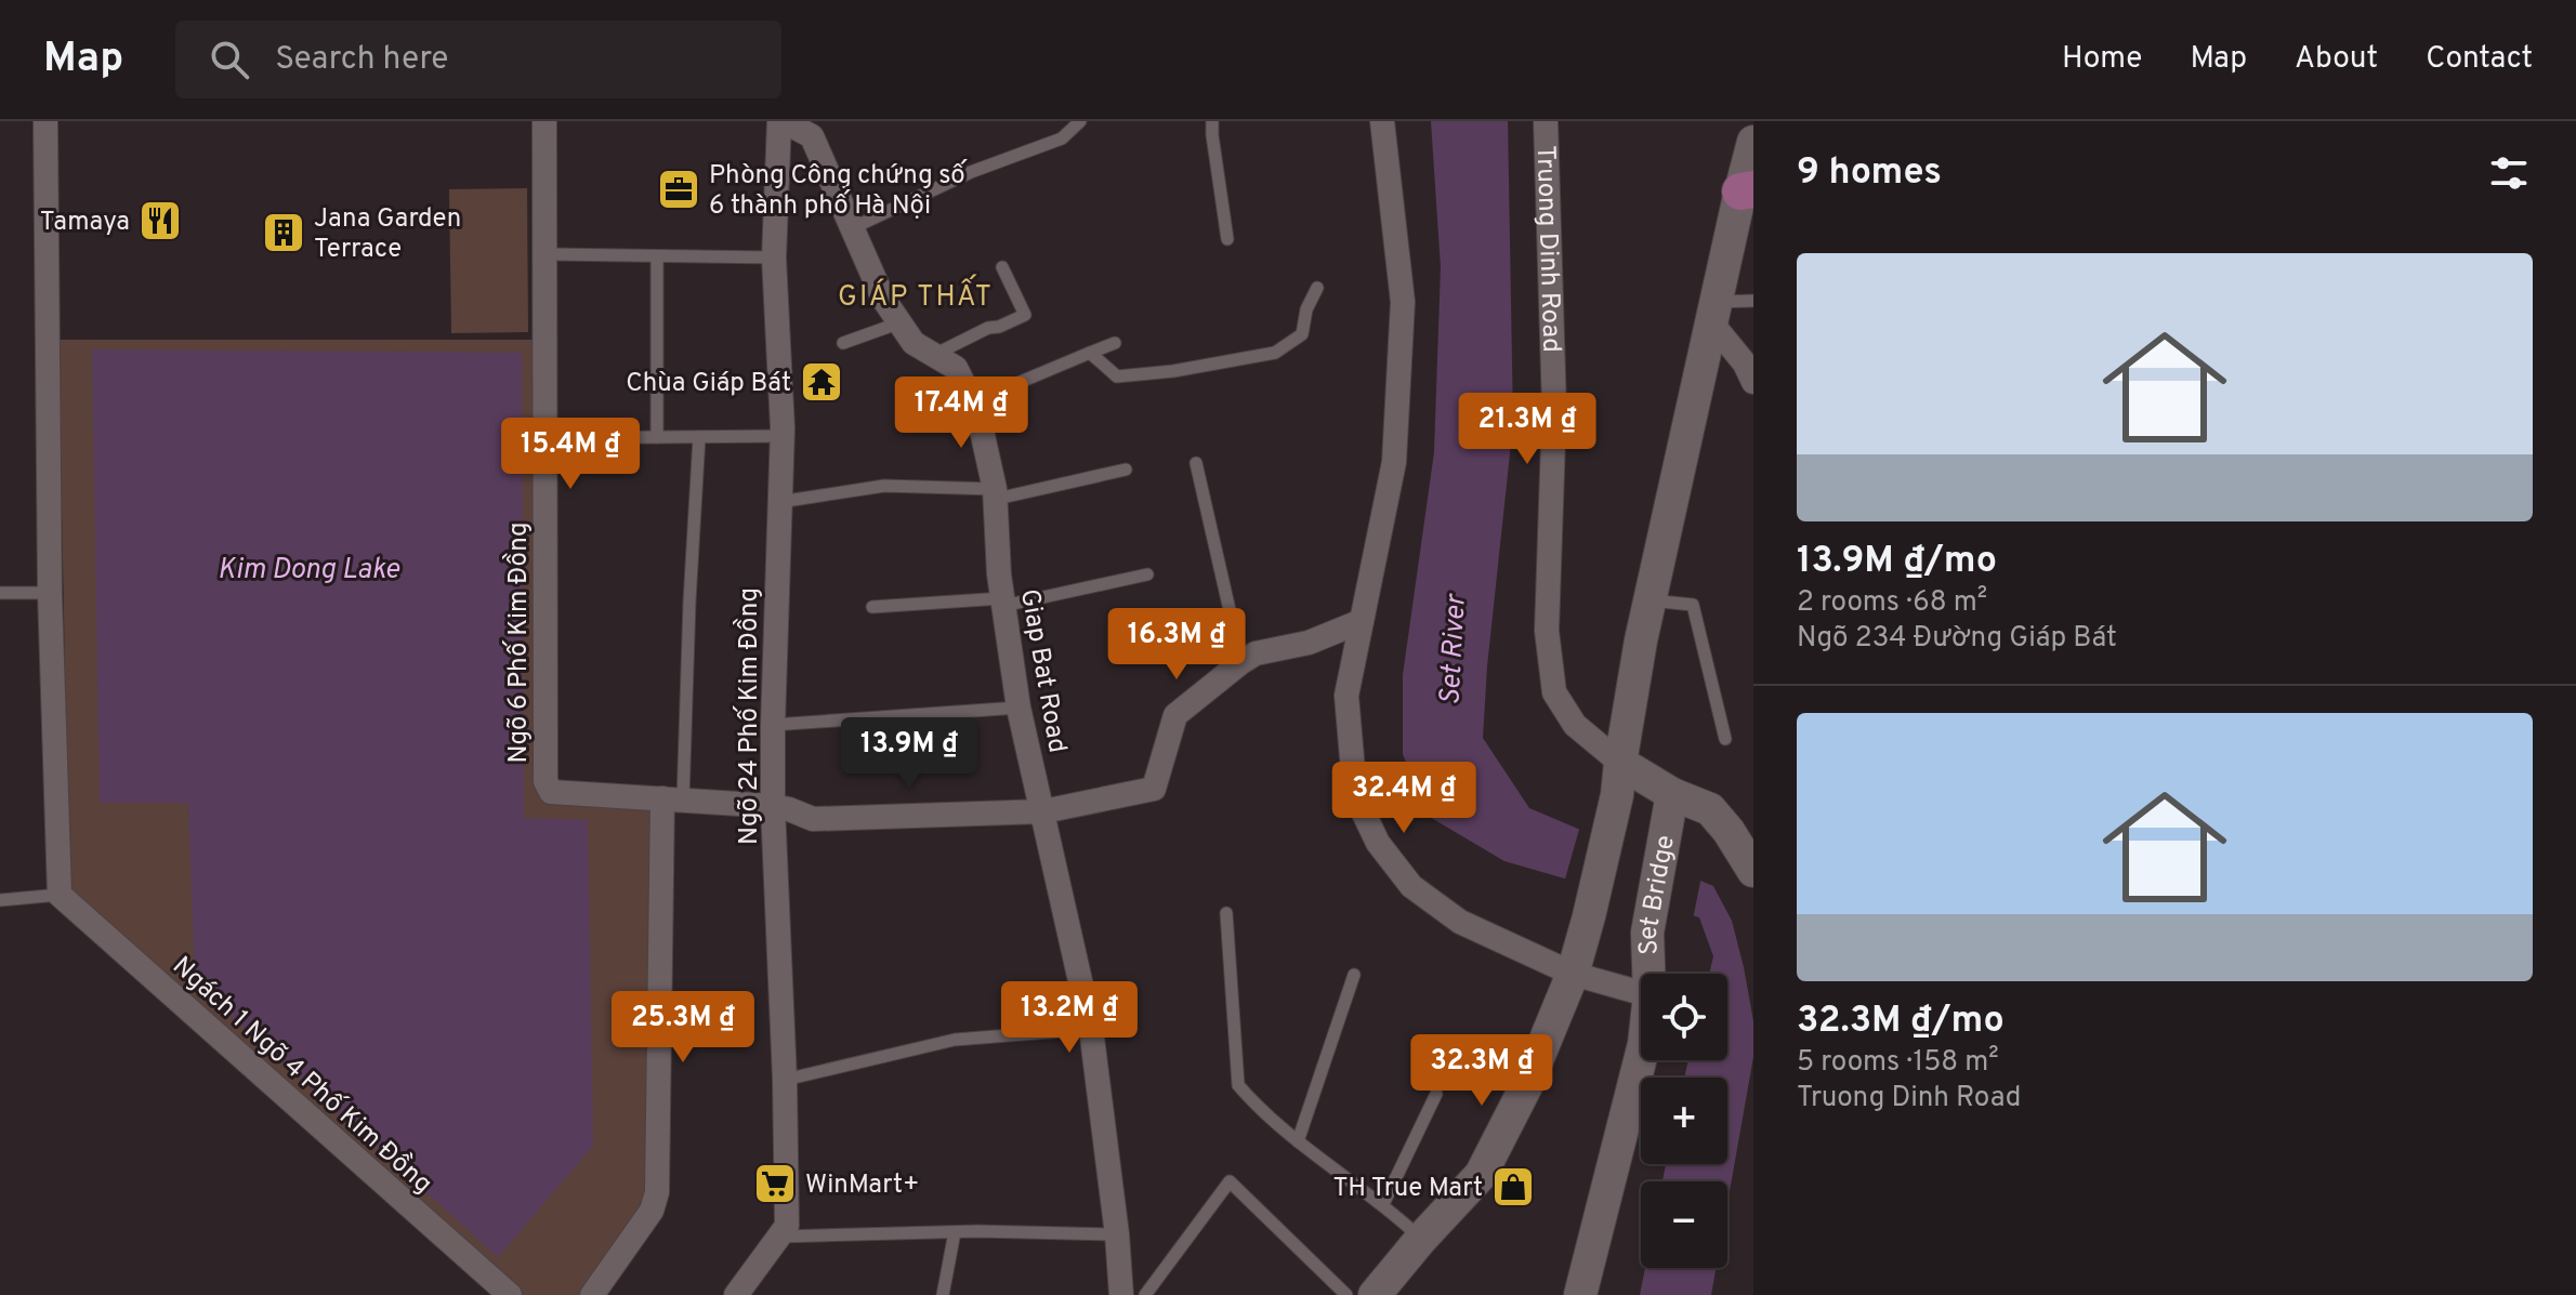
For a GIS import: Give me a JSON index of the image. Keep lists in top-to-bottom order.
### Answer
{
  "streets": {
    "main road": ["Set Bridge"],
    "street": [
      "Truong Dinh Road",
      "Ngõ 6 Phố Kim Đồng",
      "Giap Bat Road",
      "Ngõ 24 Phố Kim Đồng",
      "Ngách 1 Ngõ 4 Phố Kim Đồng"
    ]
  },
  "crossings": [
    ["Ngõ 6 Phố Kim Đồng", "Giap Bat Road"],
    ["Ngõ 6 Phố Kim Đồng", "Ngõ 24 Phố Kim Đồng"],
    ["Giap Bat Road", "Ngõ 24 Phố Kim Đồng"]
  ],
  "districts": ["GIÁP THẤT"],
  "water": ["Kim Dong Lake", "Set River"],
  "places": {
    "office": ["Phòng Công chứng số 6 thành phố Hà Nội"],
    "restaurant": ["Tamaya"],
    "building": ["Jana Garden Terrace"],
    "temple": ["Chùa Giáp Bát"],
    "supermarket": ["WinMart+"],
    "shop": ["TH True Mart"]
  },
  "page": {
    "header": "Map",
    "search": "Search here",
    "nav": [
      "Home",
      "Map",
      "About",
      "Contact"
    ],
    "heading": "9 homes",
    "list": [
      {
        "name": "13.9M ₫/mo",
        "note": "2 rooms · 68 m² · Ngõ 234 Đường Giáp Bát"
      },
      {
        "name": "32.3M ₫/mo",
        "note": "5 rooms · 158 m² · Truong Dinh Road"
      }
    ],
    "price": [
      "17.4M ₫",
      "21.3M ₫",
      "15.4M ₫",
      "16.3M ₫",
      "13.9M ₫",
      "32.4M ₫",
      "13.2M ₫",
      "25.3M ₫",
      "32.3M ₫"
    ],
    "map_buttons": ["+", "−"]
  }
}
